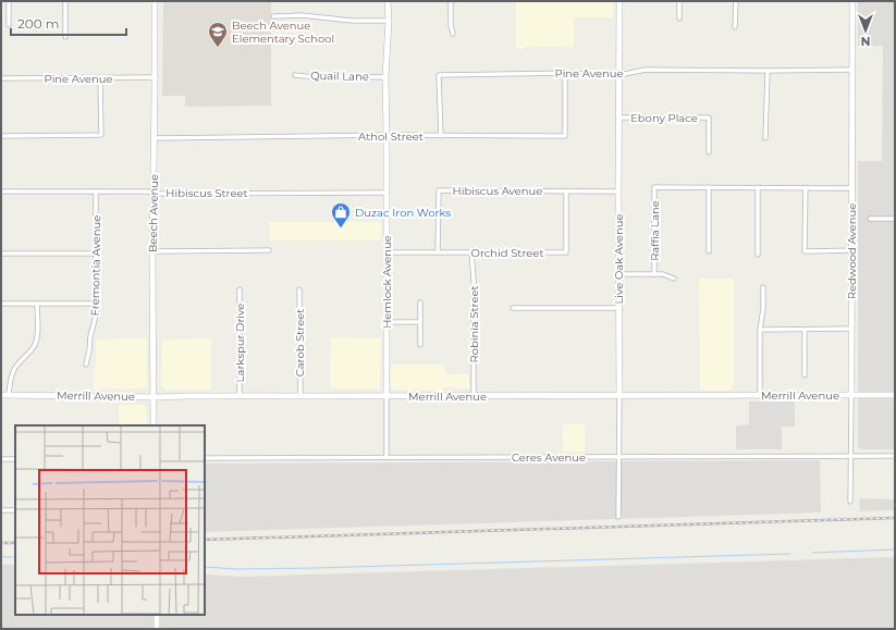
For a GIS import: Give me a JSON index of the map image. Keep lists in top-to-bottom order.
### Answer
{
  "streets": {
    "main road": [
      "Beech Avenue",
      "Redwood Avenue",
      "Live Oak Avenue",
      "Hemlock Avenue",
      "Merrill Avenue"
    ],
    "street": [
      "Pine Avenue",
      "Quail Lane",
      "Ebony Place",
      "Athol Street",
      "Hibiscus Avenue",
      "Hibiscus Street",
      "Raffia Lane",
      "Orchid Street",
      "Fremontia Avenue",
      "Robinia Street",
      "Larkspur Drive",
      "Carob Street",
      "Ceres Avenue"
    ]
  },
  "crossings": [
    ["Pine Avenue", "Athol Street"],
    ["Pine Avenue", "Beech Avenue"],
    ["Pine Avenue", "Redwood Avenue"],
    ["Pine Avenue", "Live Oak Avenue"],
    ["Quail Lane", "Hemlock Avenue"],
    ["Ebony Place", "Live Oak Avenue"],
    ["Athol Street", "Beech Avenue"],
    ["Athol Street", "Hemlock Avenue"],
    ["Hibiscus Avenue", "Orchid Street"],
    ["Hibiscus Avenue", "Live Oak Avenue"],
    ["Hibiscus Street", "Beech Avenue"],
    ["Hibiscus Street", "Fremontia Avenue"],
    ["Hibiscus Street", "Hemlock Avenue"],
    ["Beech Avenue", "Merrill Avenue"],
    ["Redwood Avenue", "Merrill Avenue"],
    ["Redwood Avenue", "Ceres Avenue"],
    ["Orchid Street", "Hemlock Avenue"],
    ["Orchid Street", "Robinia Street"],
    ["Live Oak Avenue", "Merrill Avenue"],
    ["Live Oak Avenue", "Ceres Avenue"],
    ["Hemlock Avenue", "Merrill Avenue"],
    ["Hemlock Avenue", "Ceres Avenue"],
    ["Robinia Street", "Merrill Avenue"],
    ["Larkspur Drive", "Merrill Avenue"],
    ["Carob Street", "Merrill Avenue"]
  ],
  "places": {
    "school or university": ["Beech Avenue Elementary School"],
    "shop": ["Duzac Iron Works"]
  },
  "scale_bar": "200 m",
  "north": "bottom"
}
